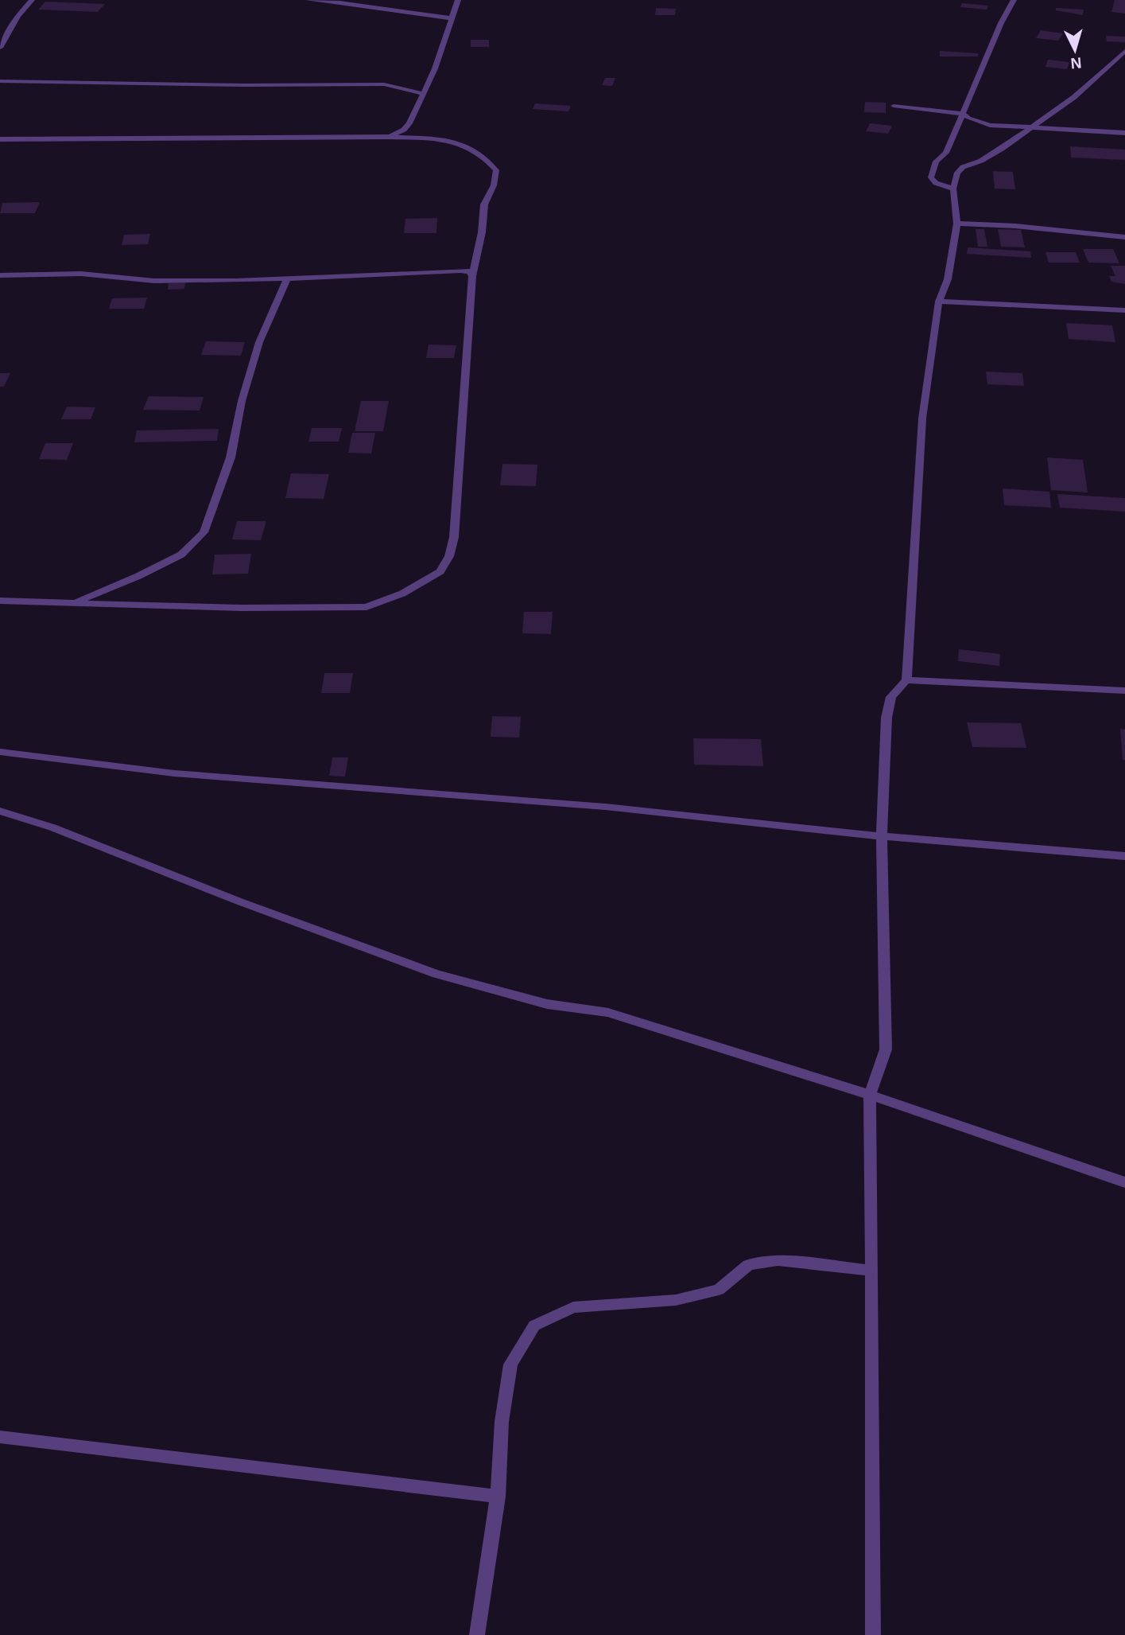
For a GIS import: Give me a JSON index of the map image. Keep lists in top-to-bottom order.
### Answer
{
  "north": "bottom"
}
